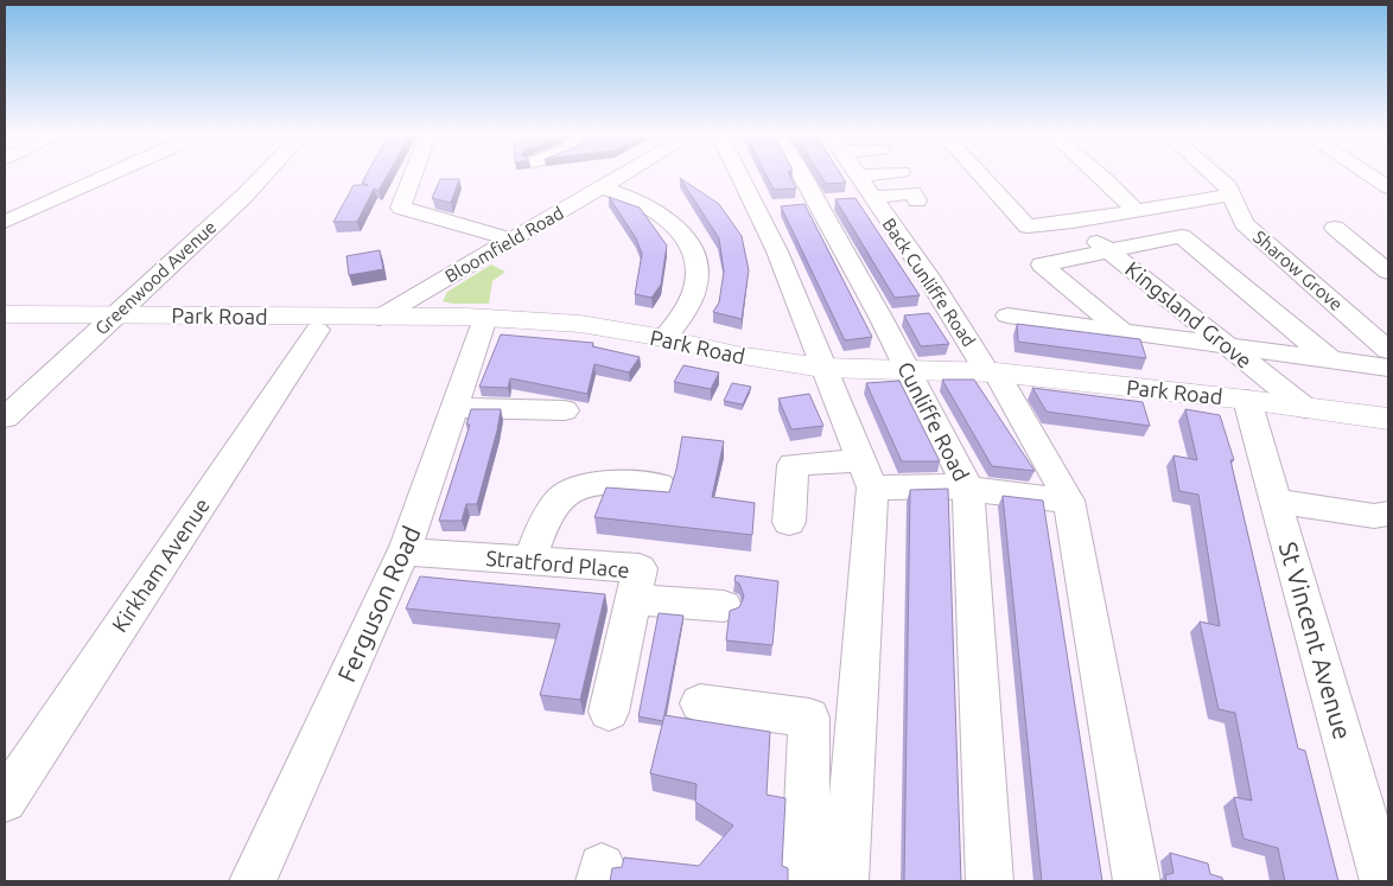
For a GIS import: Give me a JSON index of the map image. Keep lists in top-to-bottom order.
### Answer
{
  "streets": {
    "main road": ["Park Road"],
    "street": [
      "Bloomfield Road",
      "Sharow Grove",
      "Greenwood Avenue",
      "Back Cunliffe Road",
      "Kingsland Grove",
      "Cunliffe Road",
      "Stratford Place",
      "Kirkham Avenue",
      "Ferguson Road",
      "St Vincent Avenue"
    ]
  },
  "crossings": [
    ["Bloomfield Road", "Park Road"],
    ["Greenwood Avenue", "Park Road"],
    ["Back Cunliffe Road", "Park Road"],
    ["Back Cunliffe Road", "Cunliffe Road"],
    ["Kingsland Grove", "Park Road"],
    ["Park Road", "Cunliffe Road"],
    ["Park Road", "Ferguson Road"],
    ["Park Road", "St Vincent Avenue"],
    ["Stratford Place", "Ferguson Road"]
  ]
}
